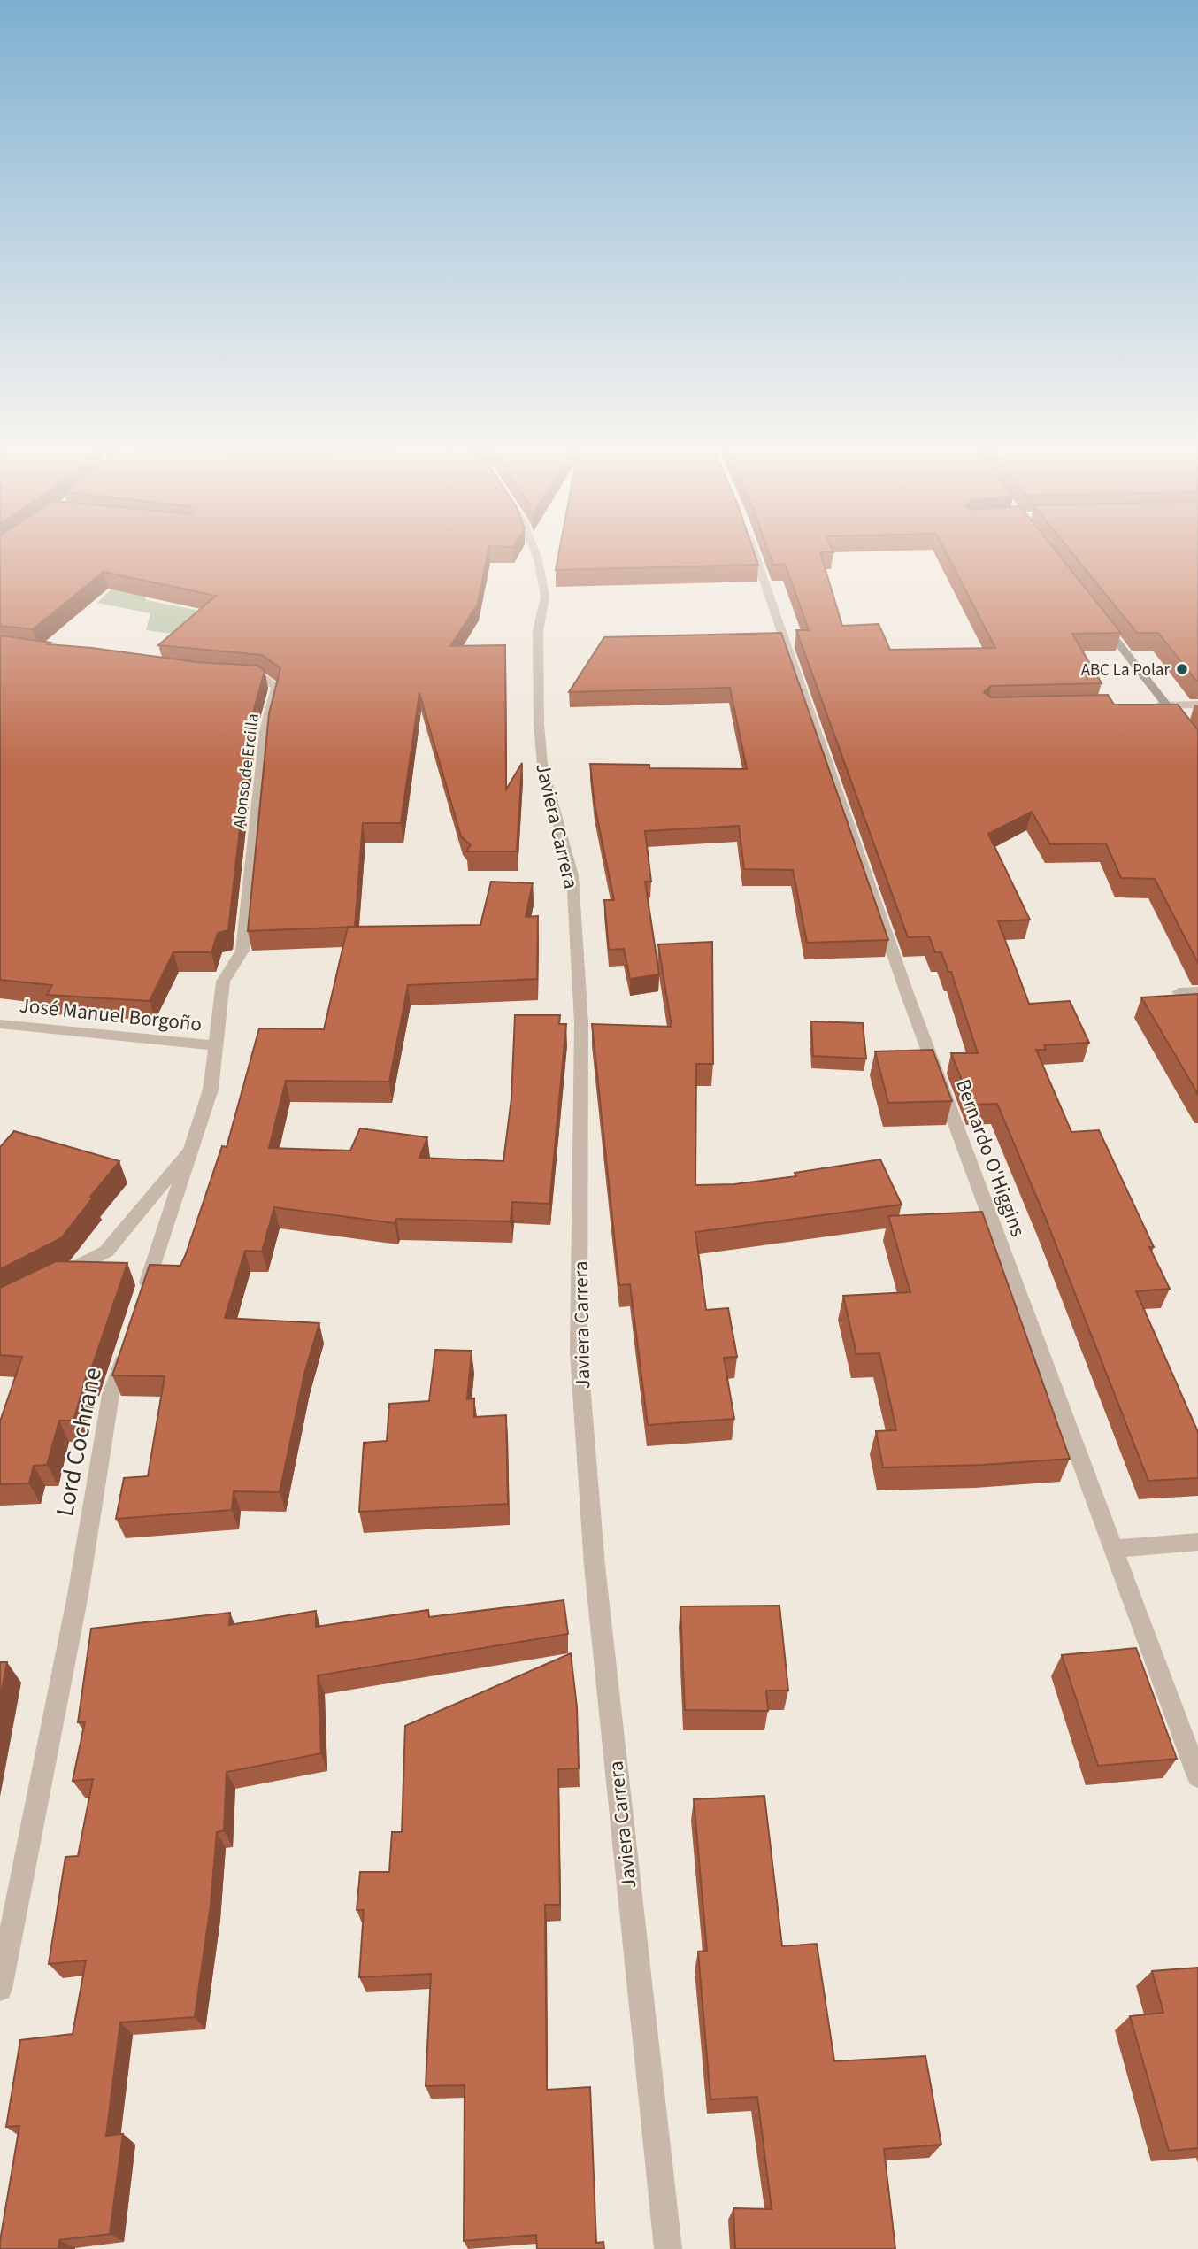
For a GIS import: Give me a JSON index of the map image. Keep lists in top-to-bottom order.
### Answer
{
  "streets": {
    "street": [
      "Alonso de Ercilla",
      "Javiera Carrera",
      "José Manuel Borgoño",
      "Bernardo O'Higgins",
      "Lord Cochrane"
    ]
  },
  "crossings": [
    ["Alonso de Ercilla", "José Manuel Borgoño"]
  ],
  "places": ["ABC La Polar"]
}
